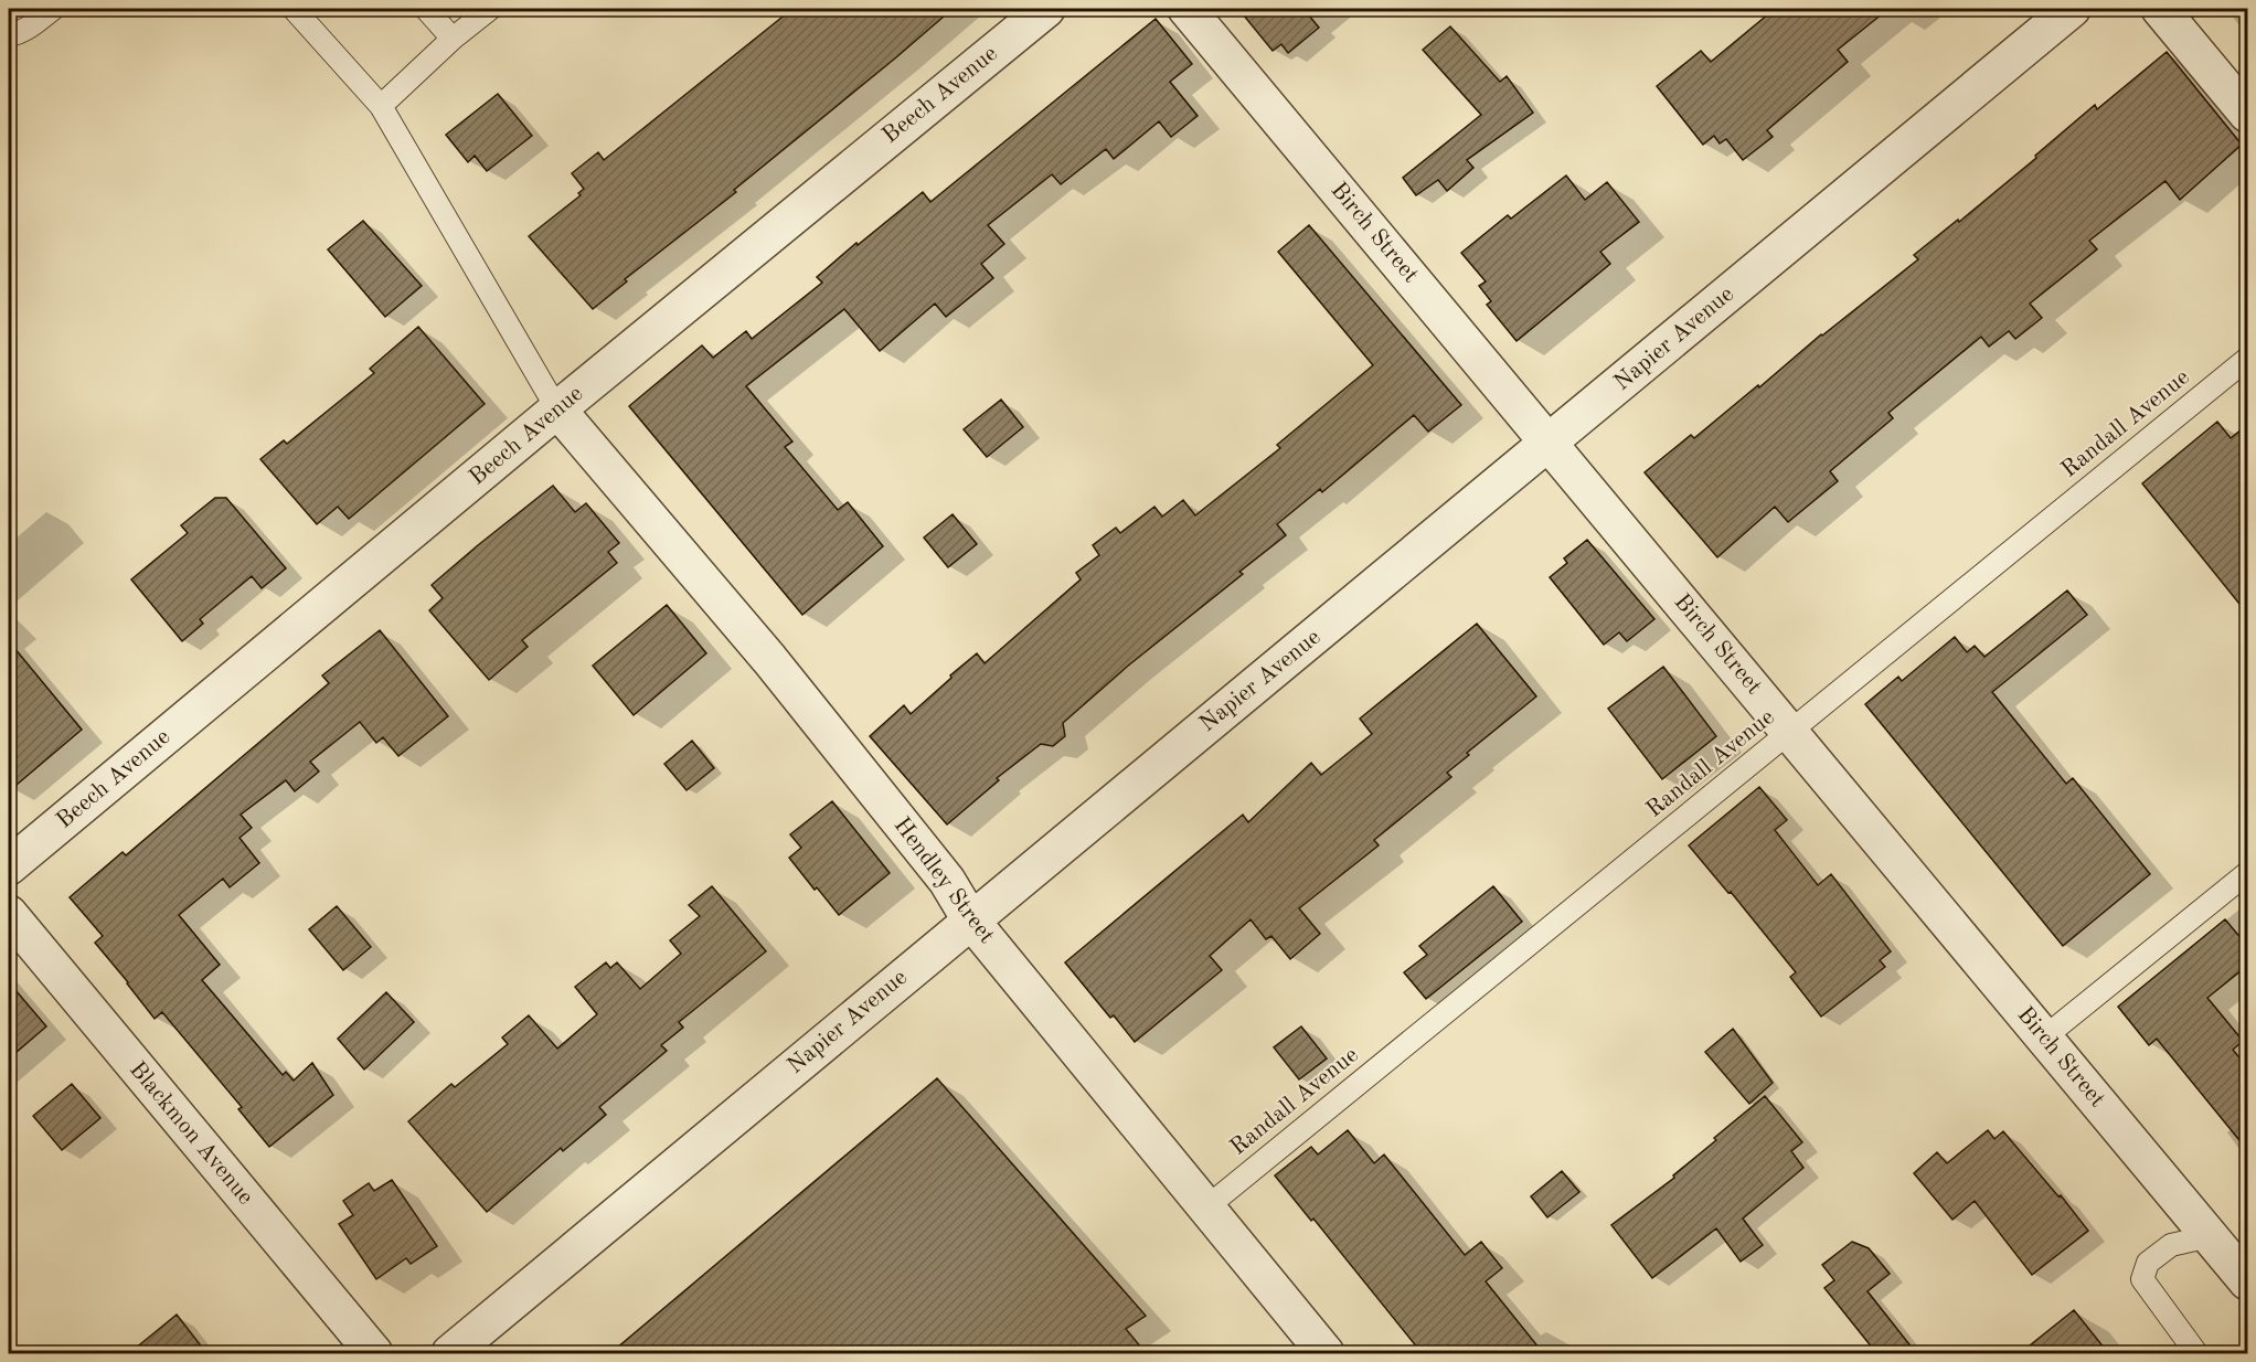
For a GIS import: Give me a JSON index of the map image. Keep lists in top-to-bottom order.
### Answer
{
  "streets": {
    "street": [
      "Beech Avenue",
      "Birch Street",
      "Napier Avenue",
      "Hendley Street",
      "Blackmon Avenue"
    ],
    "lane": ["Randall Avenue"]
  },
  "crossings": [
    ["Beech Avenue", "Hendley Street"],
    ["Birch Street", "Napier Avenue"],
    ["Birch Street", "Randall Avenue"],
    ["Napier Avenue", "Hendley Street"],
    ["Randall Avenue", "Hendley Street"]
  ]
}
